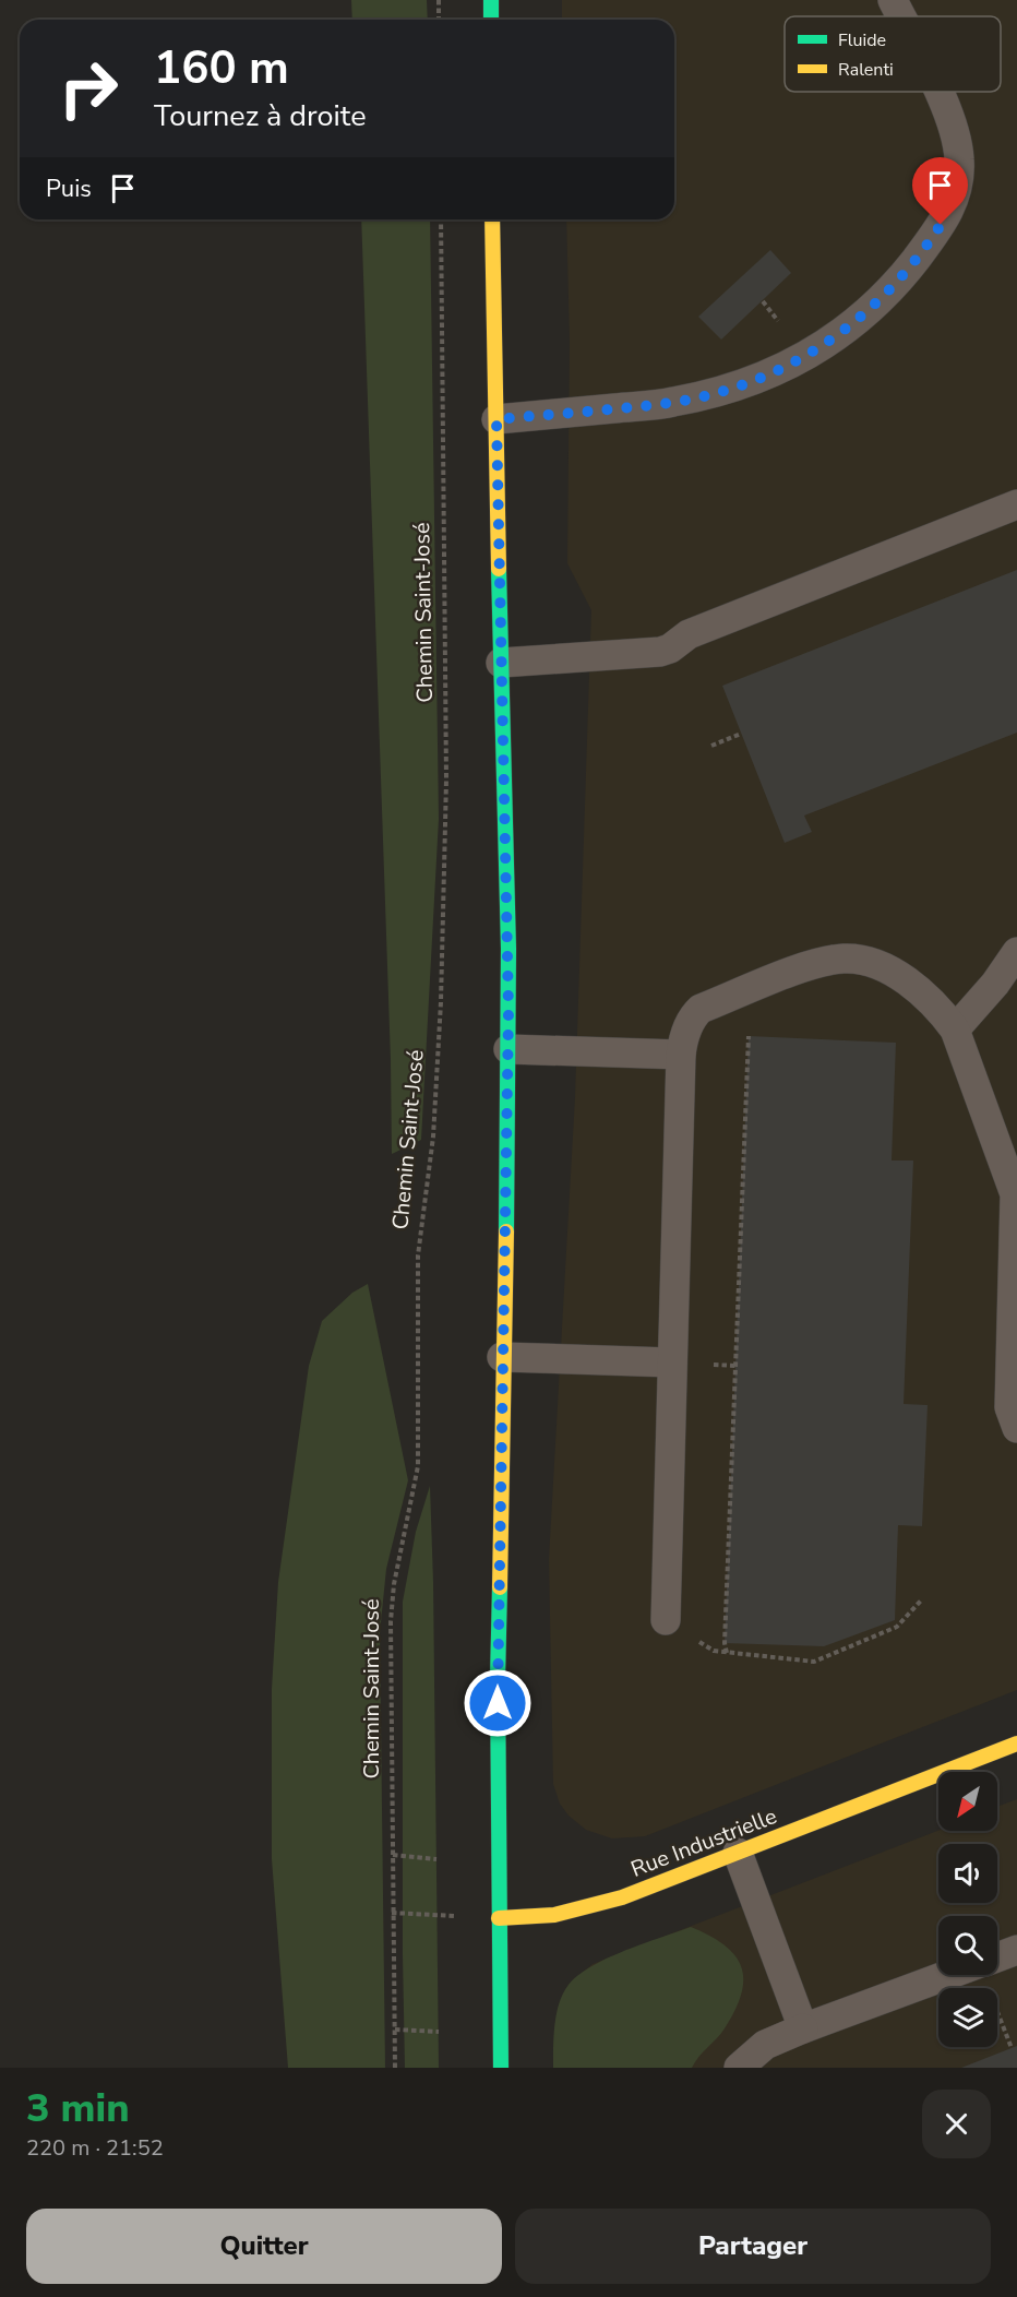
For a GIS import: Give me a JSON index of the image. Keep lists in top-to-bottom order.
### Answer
{
  "streets": {
    "street": ["Rue Industrielle"],
    "path": ["Chemin Saint-José"]
  },
  "legend": ["Fluide", "Ralenti"],
  "north": "bottom left",
  "page": {
    "turn": ["160 m", "Tournez à droite"],
    "then": "Puis",
    "heading": ["3 min", "220 m · 21:52"],
    "buttons": ["Quitter", "Partager"]
  }
}
